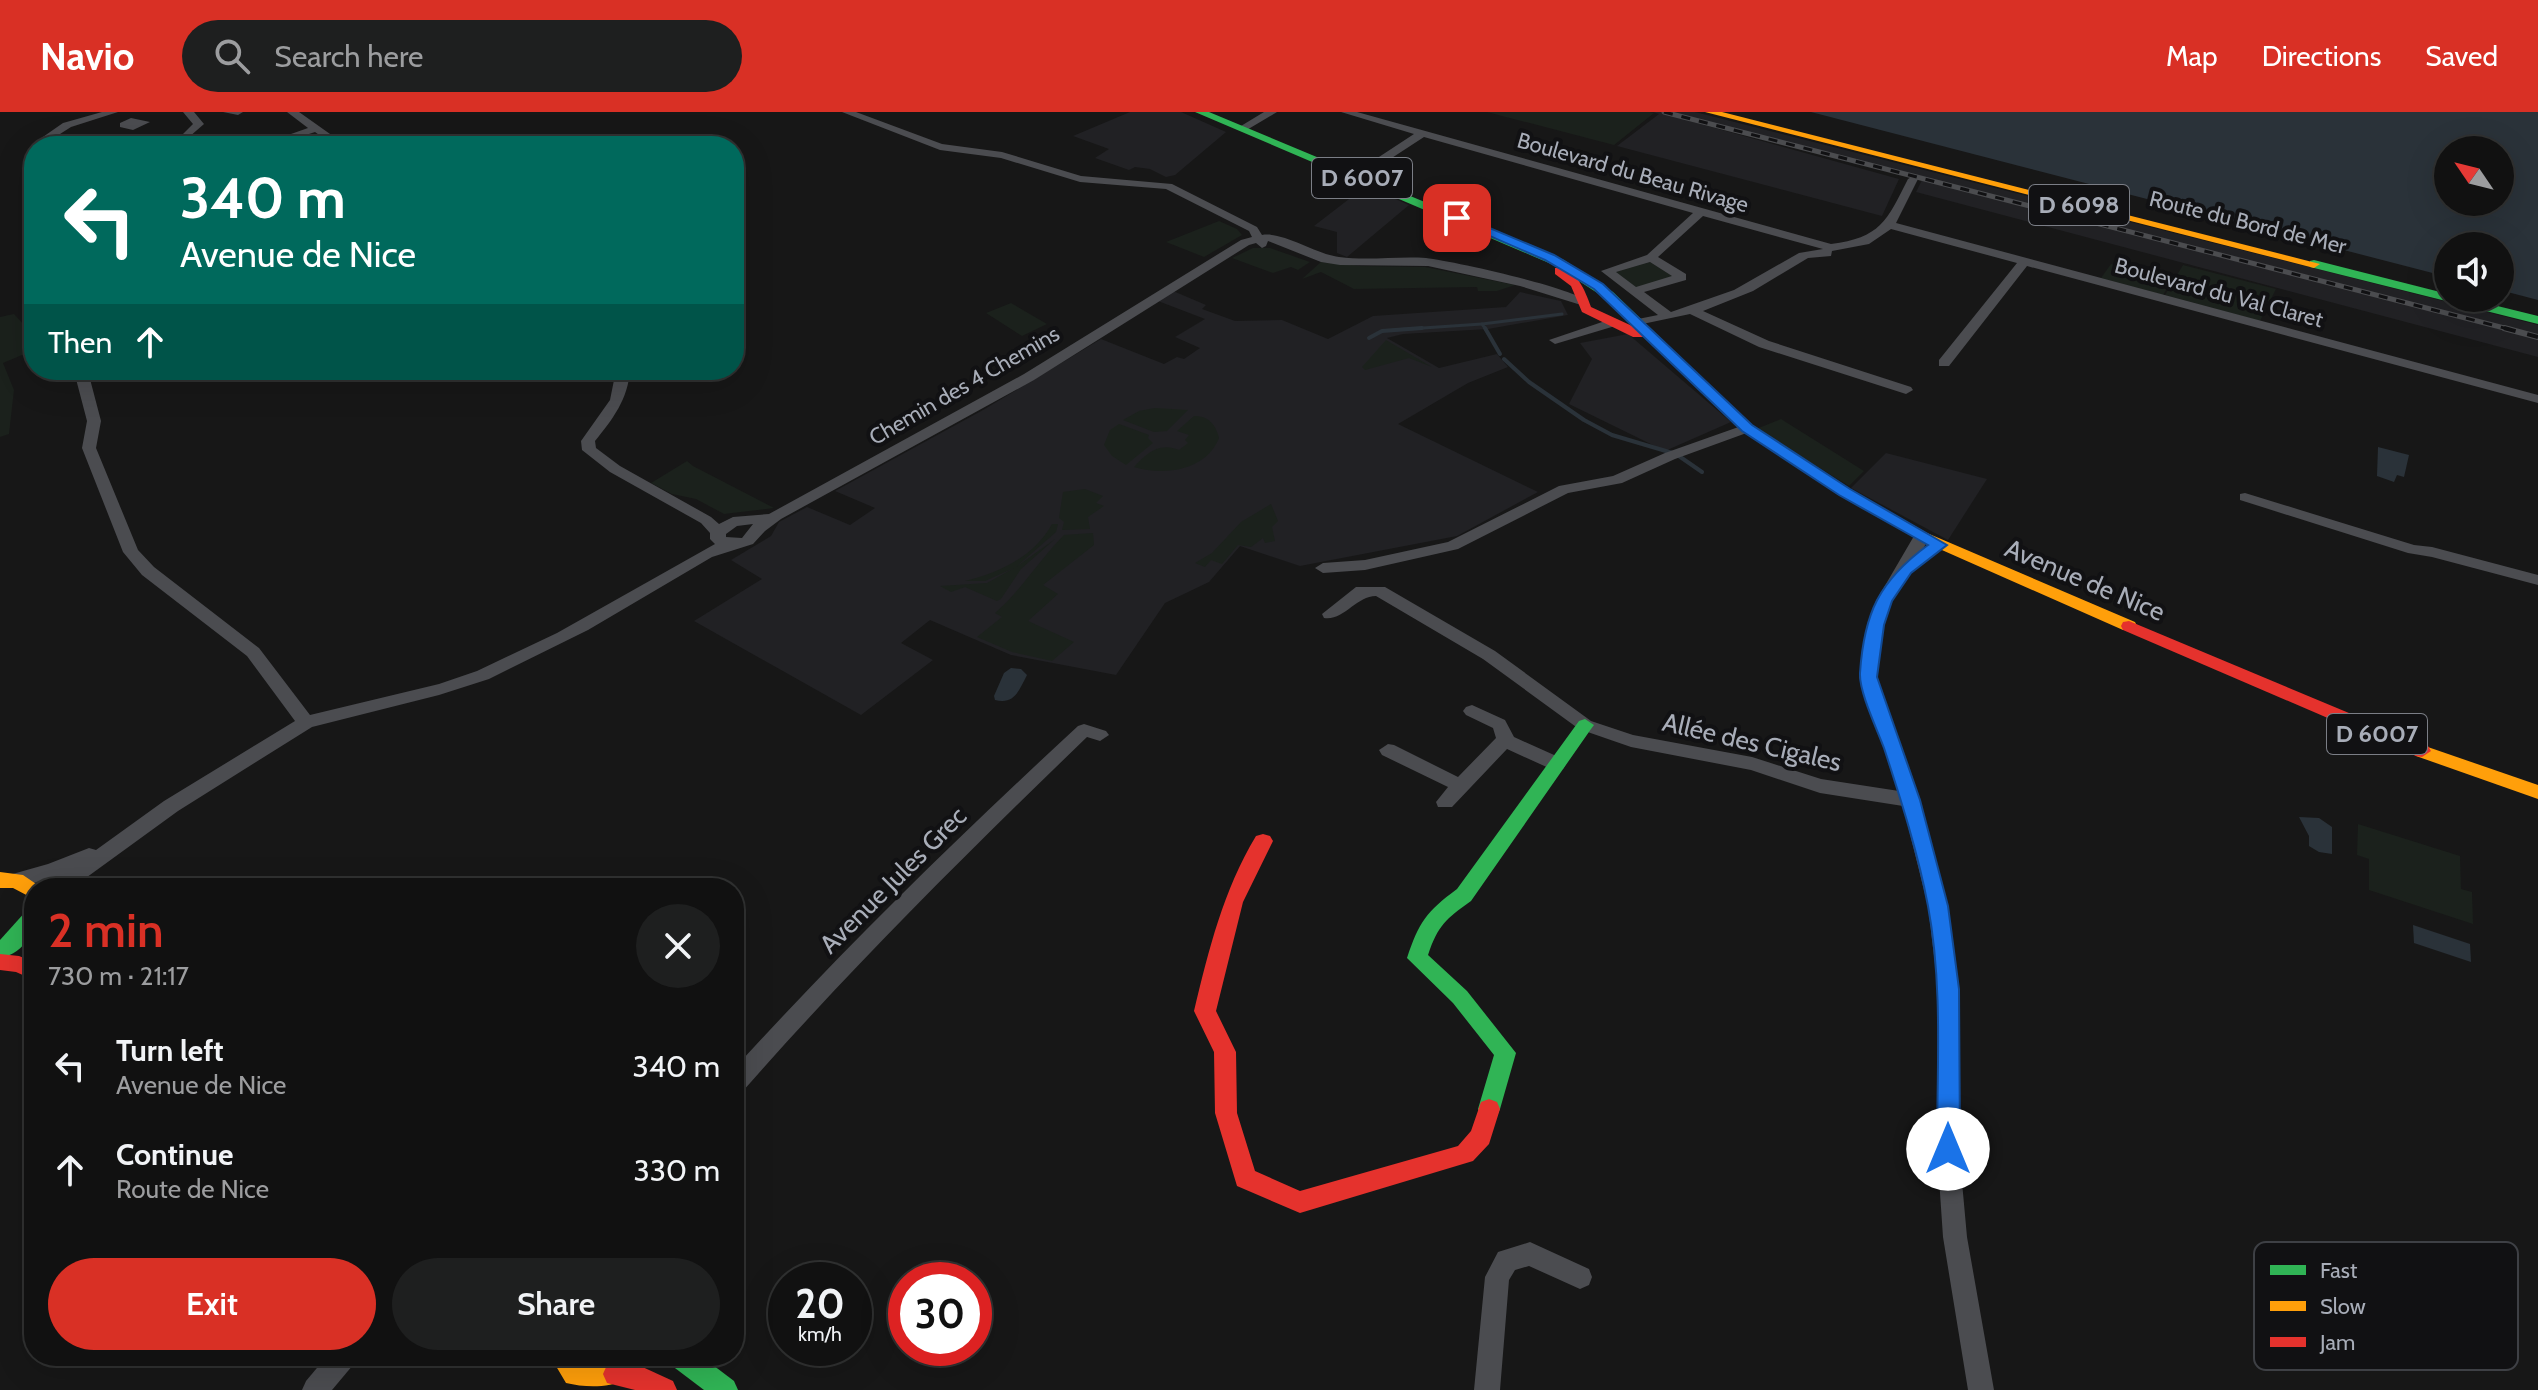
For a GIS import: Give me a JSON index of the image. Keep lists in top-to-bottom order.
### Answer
{
  "streets": {
    "main road": [
      "D 6007",
      "D 6098",
      "Route du Bord de Mer",
      "Avenue de Nice"
    ],
    "street": [
      "Boulevard du Beau Rivage",
      "Boulevard du Val Claret",
      "Chemin des 4 Chemins",
      "Allée des Cigales",
      "Avenue Jules Grec"
    ]
  },
  "crossings": [
    ["D 6007", "Avenue de Nice"]
  ],
  "legend": ["Fast", "Slow", "Jam"],
  "north": "top left",
  "page": {
    "header": "Navio",
    "search": "Search here",
    "nav": ["Map", "Directions", "Saved"],
    "turn": ["340 m", "Avenue de Nice"],
    "then": "Then",
    "heading": ["2 min", "730 m · 21:17"],
    "list": [
      {
        "name": "Turn left",
        "note": "Avenue de Nice",
        "value": "340 m"
      },
      {
        "name": "Continue",
        "note": "Route de Nice",
        "value": "330 m"
      }
    ],
    "buttons": ["Exit", "Share"],
    "speed": "20 km/h",
    "limit": "30"
  }
}
